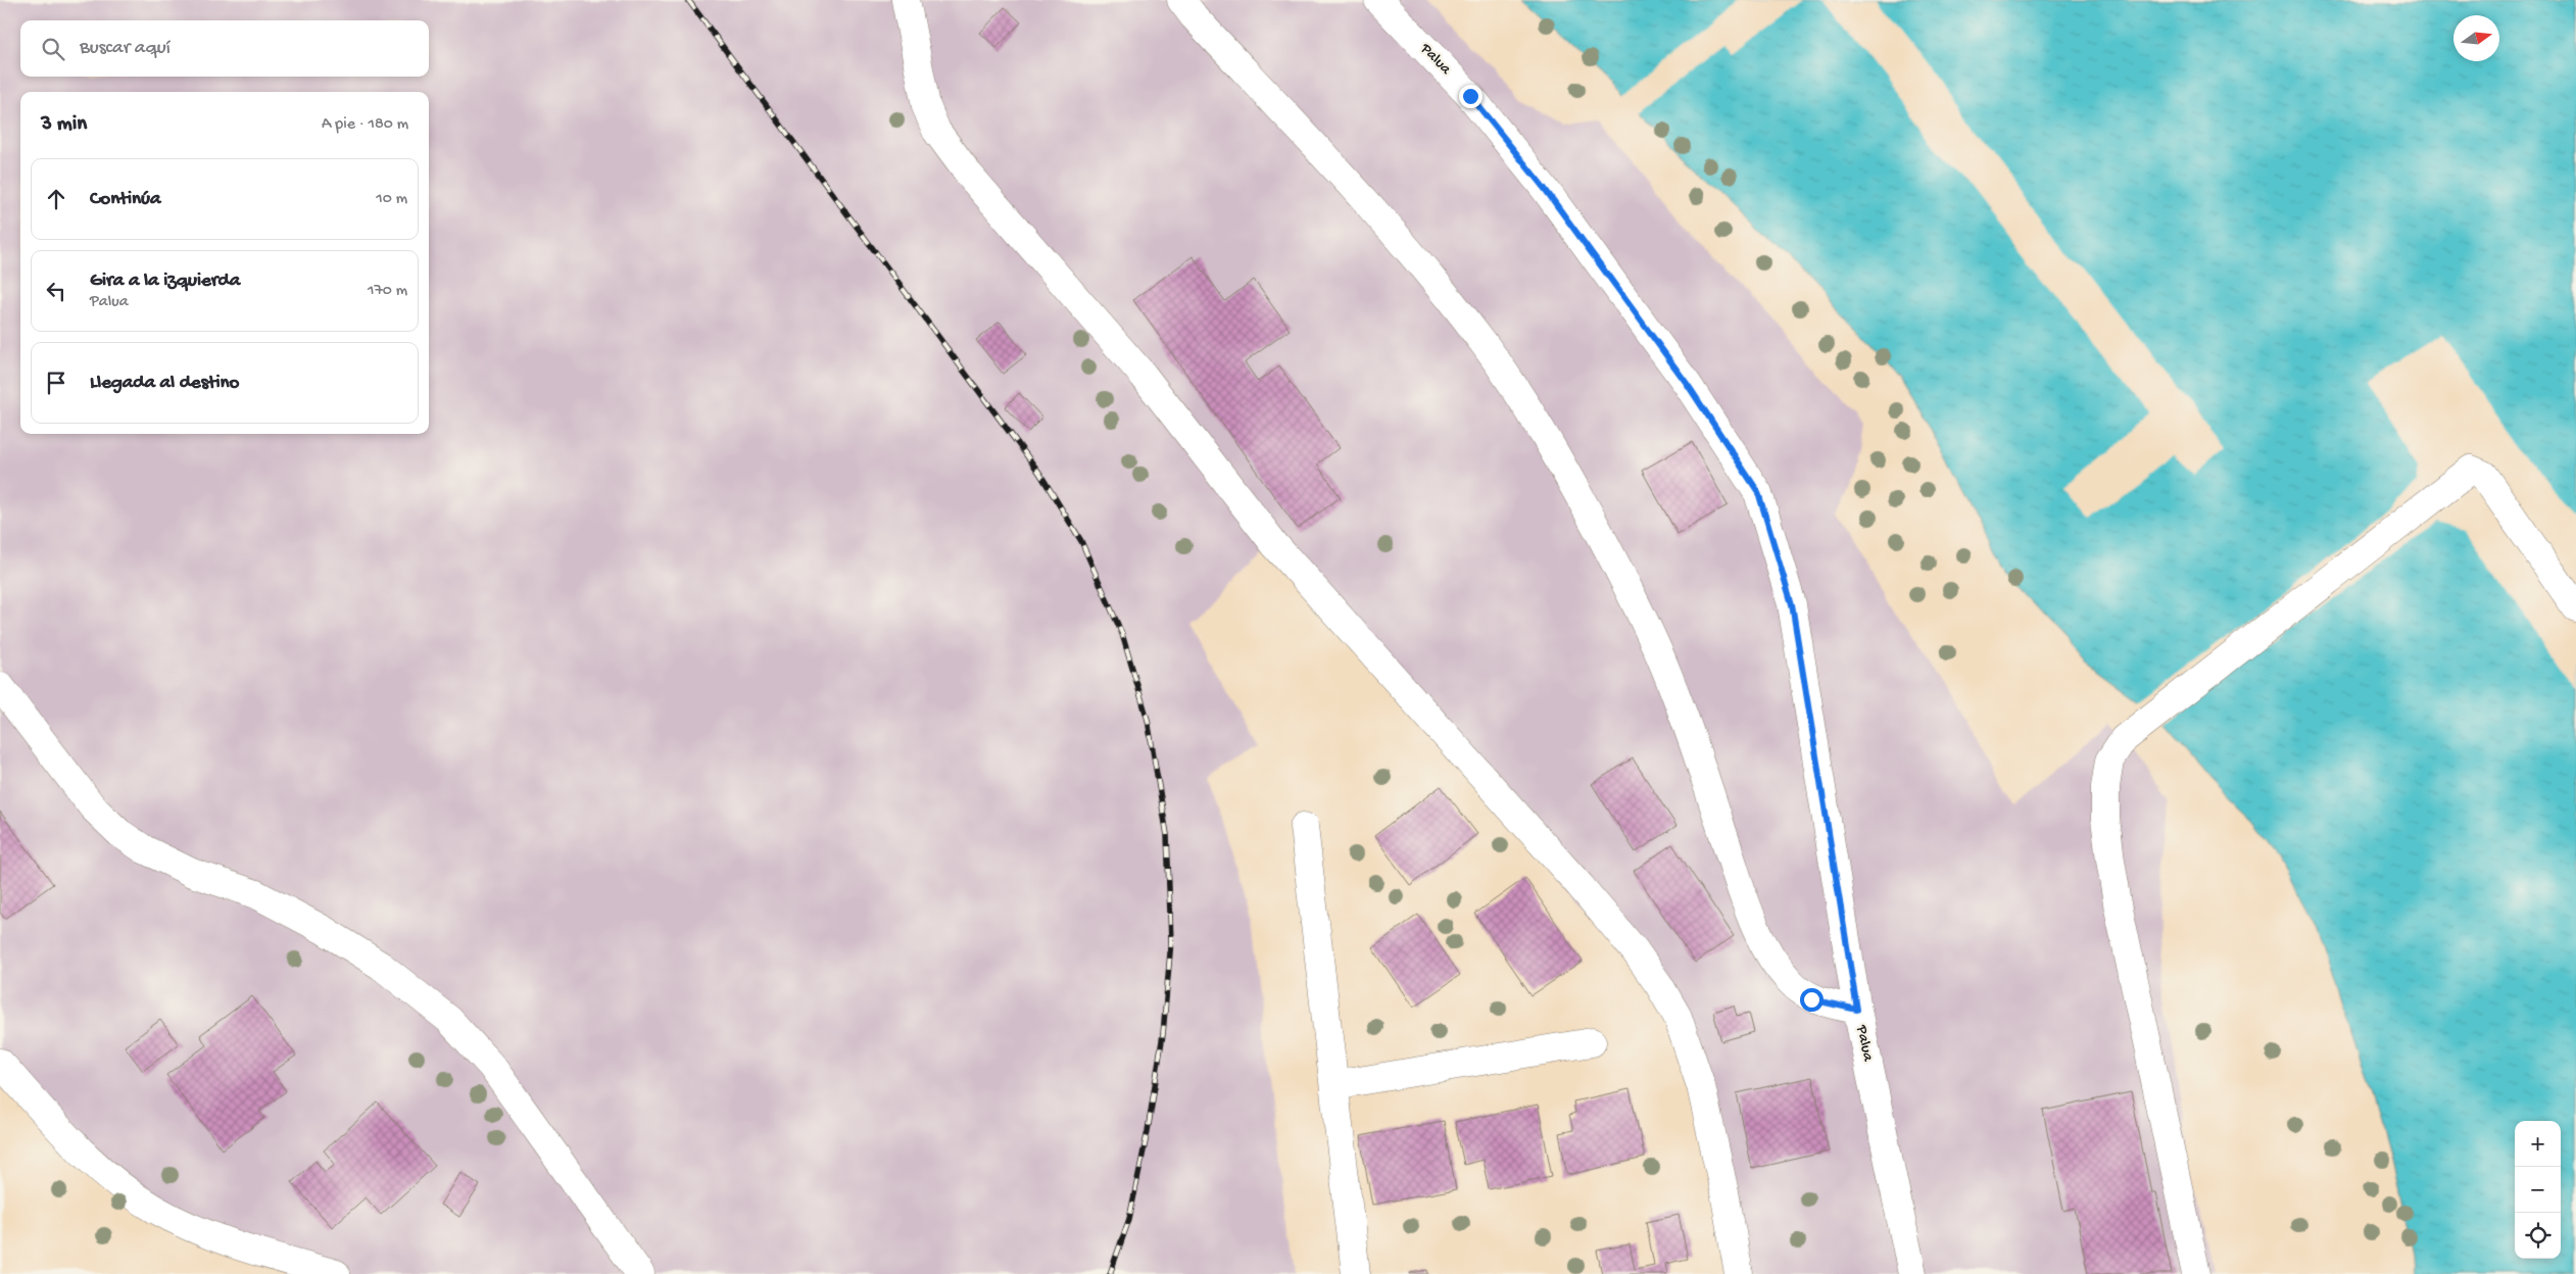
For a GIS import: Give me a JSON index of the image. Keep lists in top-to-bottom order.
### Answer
{
  "streets": {
    "street": ["Palua"]
  },
  "north": "right",
  "page": {
    "search": "Buscar aquí",
    "heading": ["3 min", "A pie · 180 m"],
    "list": [
      ["Continúa", "10 m"],
      ["Gira a la izquierda", "Palua", "170 m"],
      "Llegada al destino"
    ],
    "map_buttons": ["+", "−"]
  }
}
